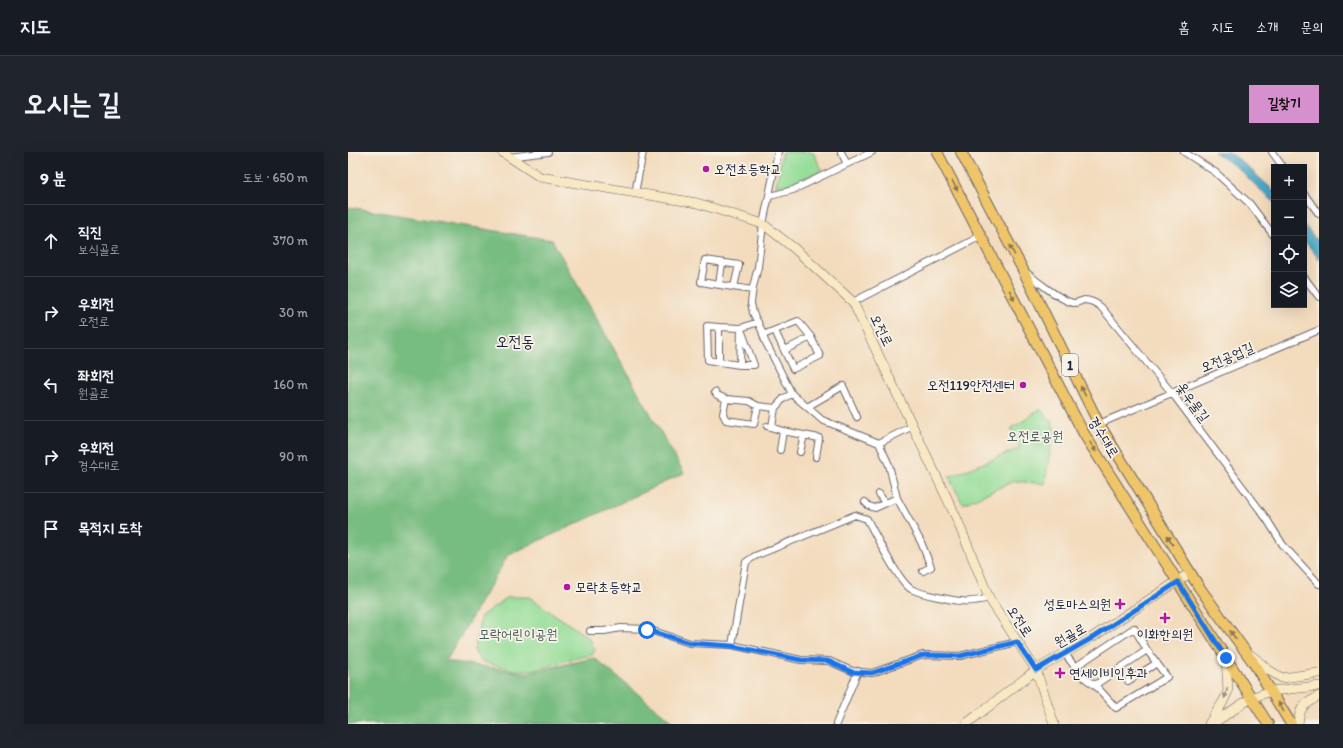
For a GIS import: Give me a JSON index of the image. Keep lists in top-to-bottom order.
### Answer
{
  "streets": {
    "main road": ["1", "경수대로"],
    "street": [
      "오전로",
      "오전공업길",
      "옻우물길",
      "원골로"
    ]
  },
  "crossings": [
    ["오전로", "원골로"],
    ["오전공업길", "옻우물길"],
    ["오전공업길", "경수대로"],
    ["옻우물길", "경수대로"],
    ["경수대로", "원골로"]
  ],
  "districts": ["오전동"],
  "parks": ["오전로공원", "모락어린이공원"],
  "places": {
    "other": ["오전초등학교", "오전119안전센터", "모락초등학교"],
    "health": ["성토마스의원", "이화한의원", "연세이비인후과"]
  },
  "page": {
    "header": "지도",
    "nav": [
      "홈",
      "지도",
      "소개",
      "문의"
    ],
    "buttons": "길찾기",
    "title": "오시는 길",
    "heading": ["9 분", "도보 · 650 m"],
    "map_buttons": ["+", "−"],
    "list": [
      ["직진", "보식골로", "370 m"],
      ["우회전", "오전로", "30 m"],
      ["좌회전", "원골로", "160 m"],
      ["우회전", "경수대로", "90 m"],
      "목적지 도착"
    ]
  }
}
